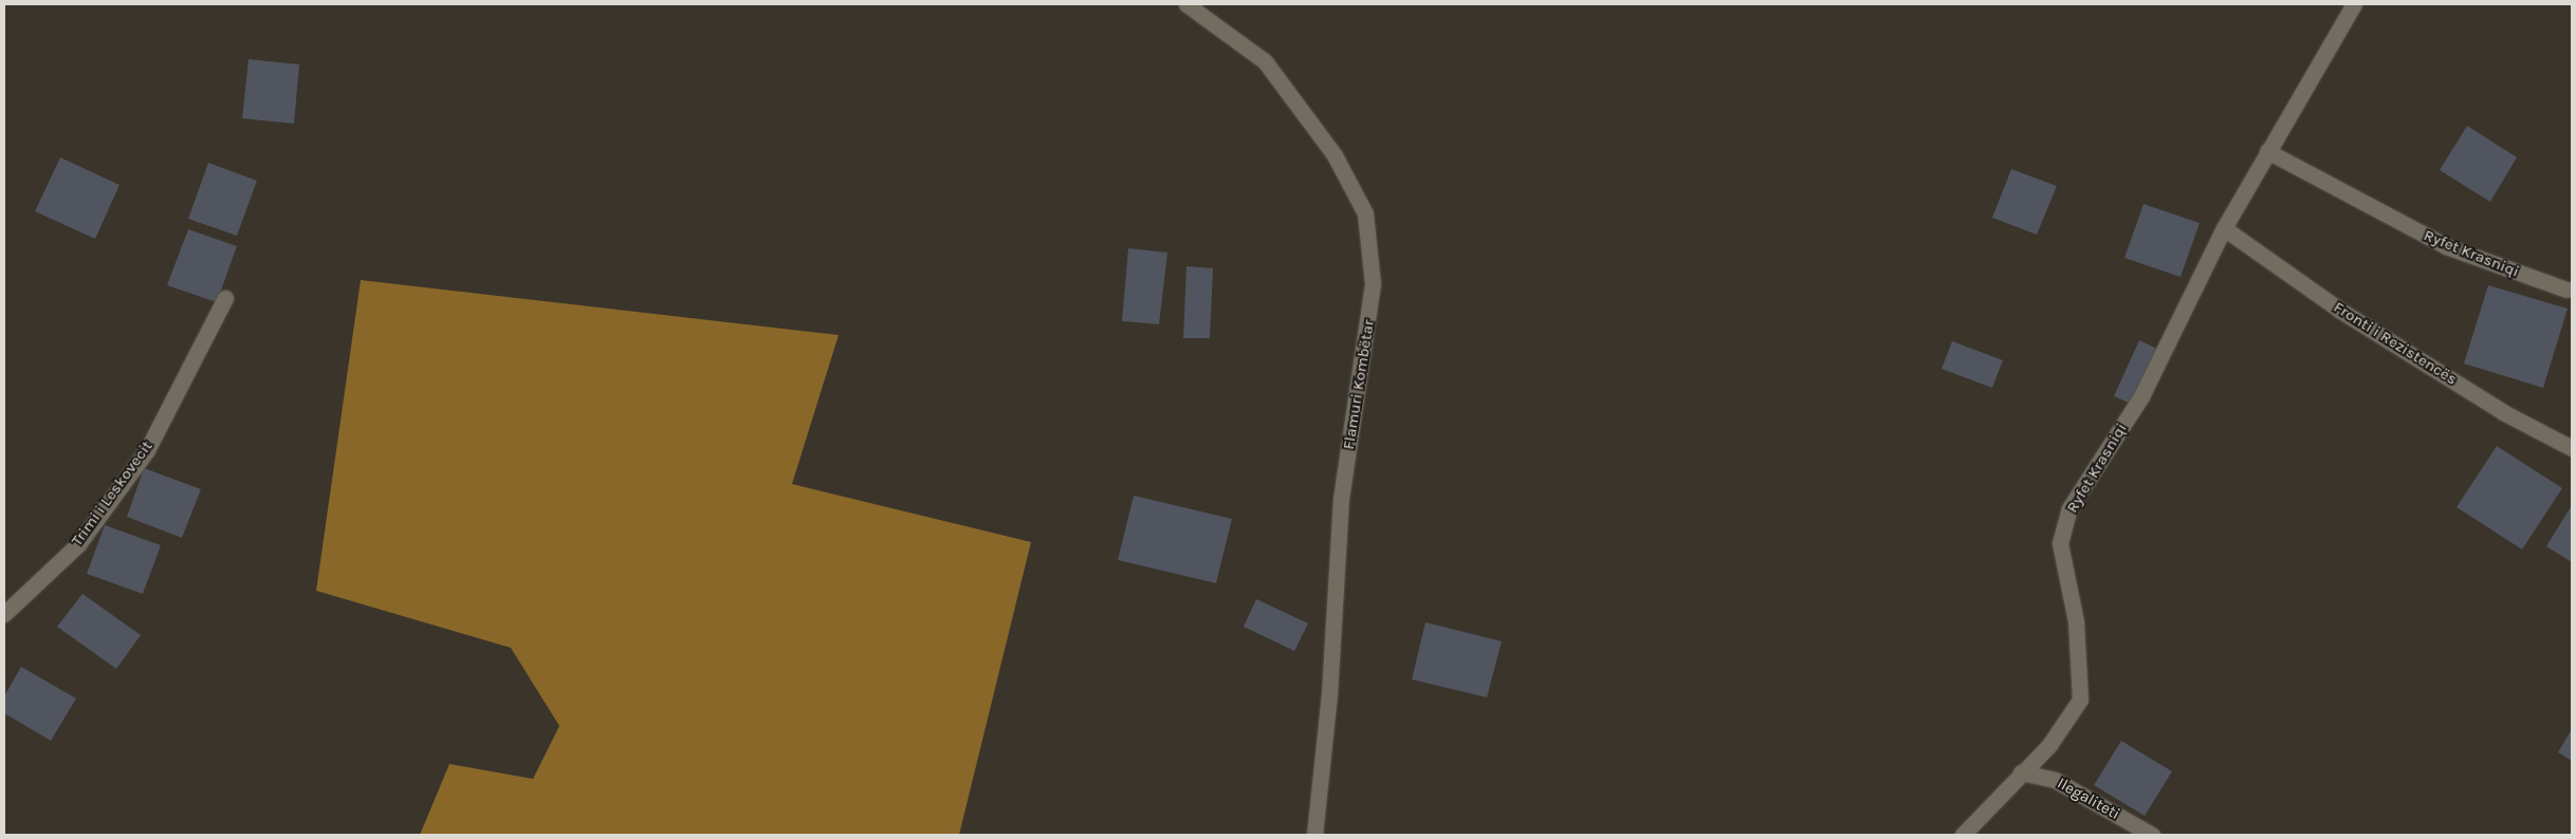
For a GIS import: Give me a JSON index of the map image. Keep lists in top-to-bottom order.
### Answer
{
  "streets": {
    "street": [
      "Ryfet Krasniqi",
      "Fronti i Rezistencës",
      "Flamuri Kombëtar",
      "Trimi i Leskovecit",
      "Ilegaliteti"
    ]
  },
  "crossings": [
    ["Ryfet Krasniqi", "Fronti i Rezistencës"],
    ["Ryfet Krasniqi", "Ilegaliteti"]
  ]
}
